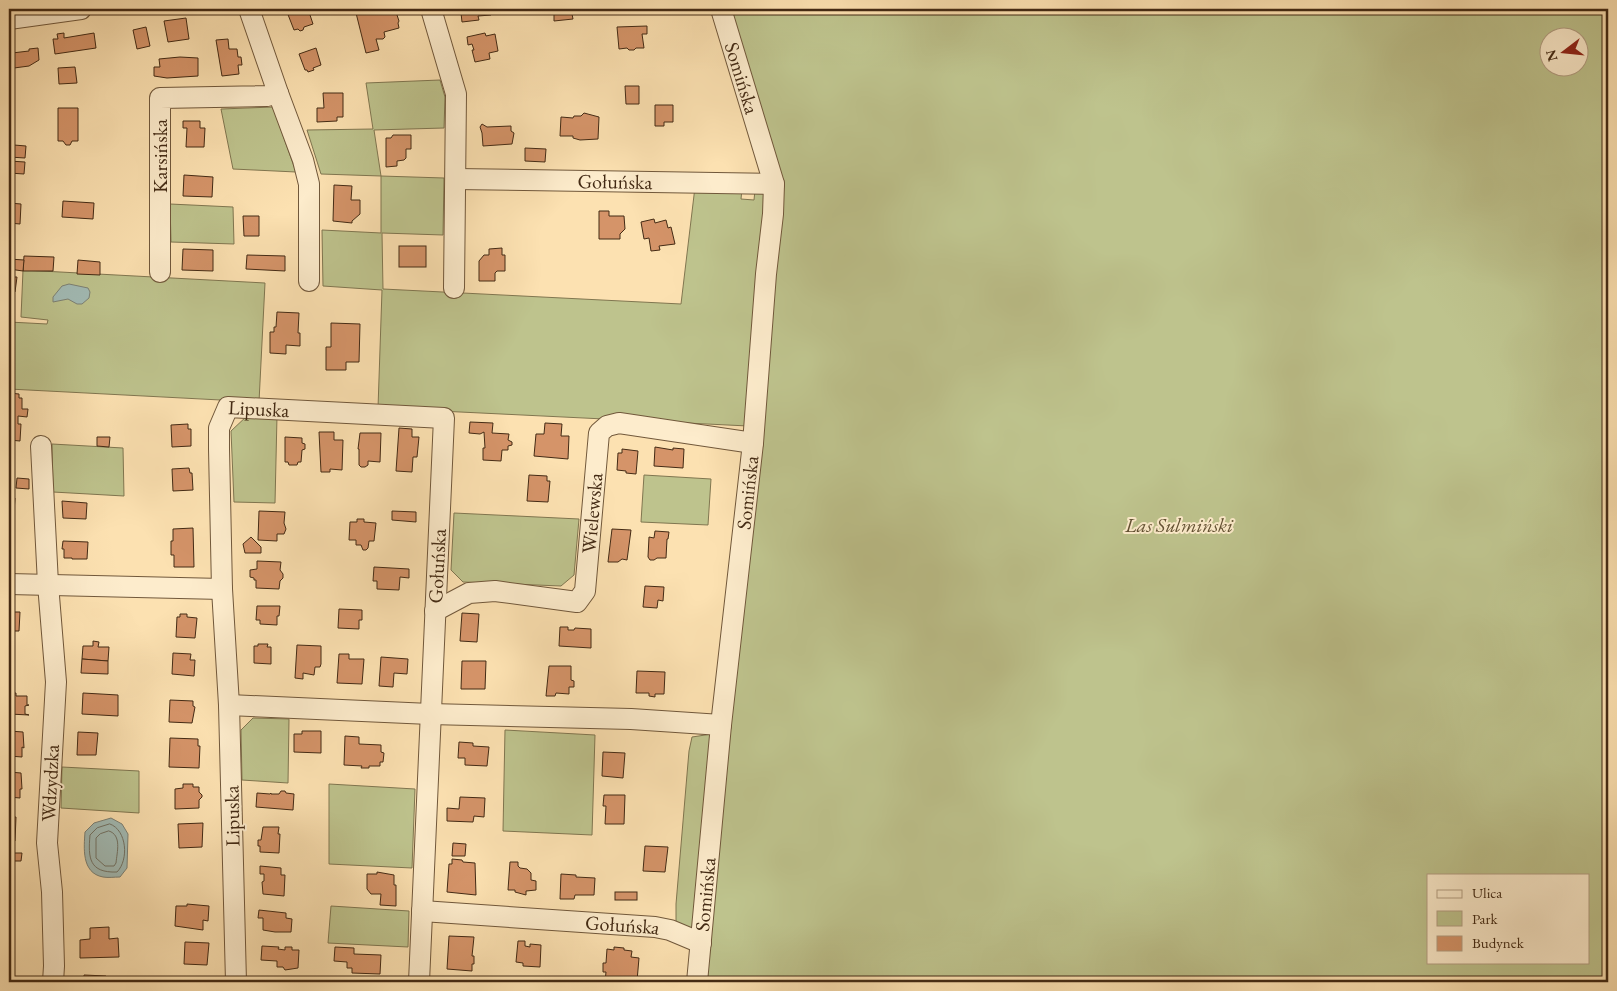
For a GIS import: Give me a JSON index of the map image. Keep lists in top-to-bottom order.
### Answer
{
  "streets": {
    "street": [
      "Somińska",
      "Karsińska",
      "Gołuńska",
      "Lipuska",
      "Wielewska",
      "Wdzydzka"
    ]
  },
  "crossings": [
    ["Somińska", "Gołuńska"],
    ["Somińska", "Wielewska"],
    ["Gołuńska", "Lipuska"],
    ["Gołuńska", "Wielewska"]
  ],
  "parks": ["Las Sulmiński"],
  "legend": ["Ulica", "Park", "Budynek"],
  "north": "left"
}
